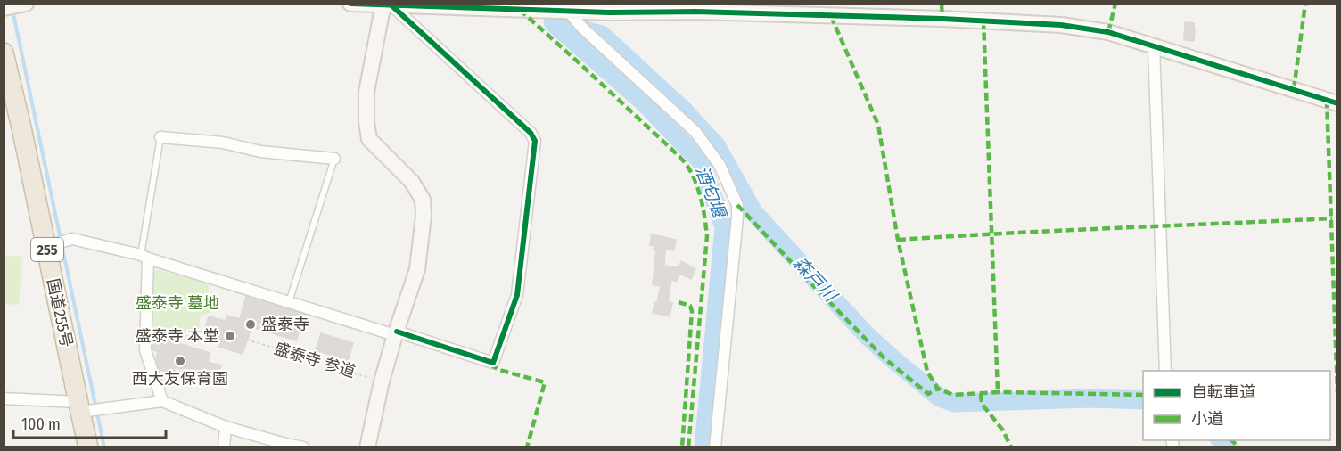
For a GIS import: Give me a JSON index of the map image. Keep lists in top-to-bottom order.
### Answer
{
  "streets": {
    "highway": ["255", "国道255号"],
    "path": ["盛泰寺 参道"]
  },
  "water": ["酒匂堰", "森戸川"],
  "parks": ["盛泰寺 墓地"],
  "places": ["盛泰寺", "盛泰寺 本堂", "西大友保育園"],
  "legend": ["自転車道", "小道"],
  "scale_bar": "100 m"
}
